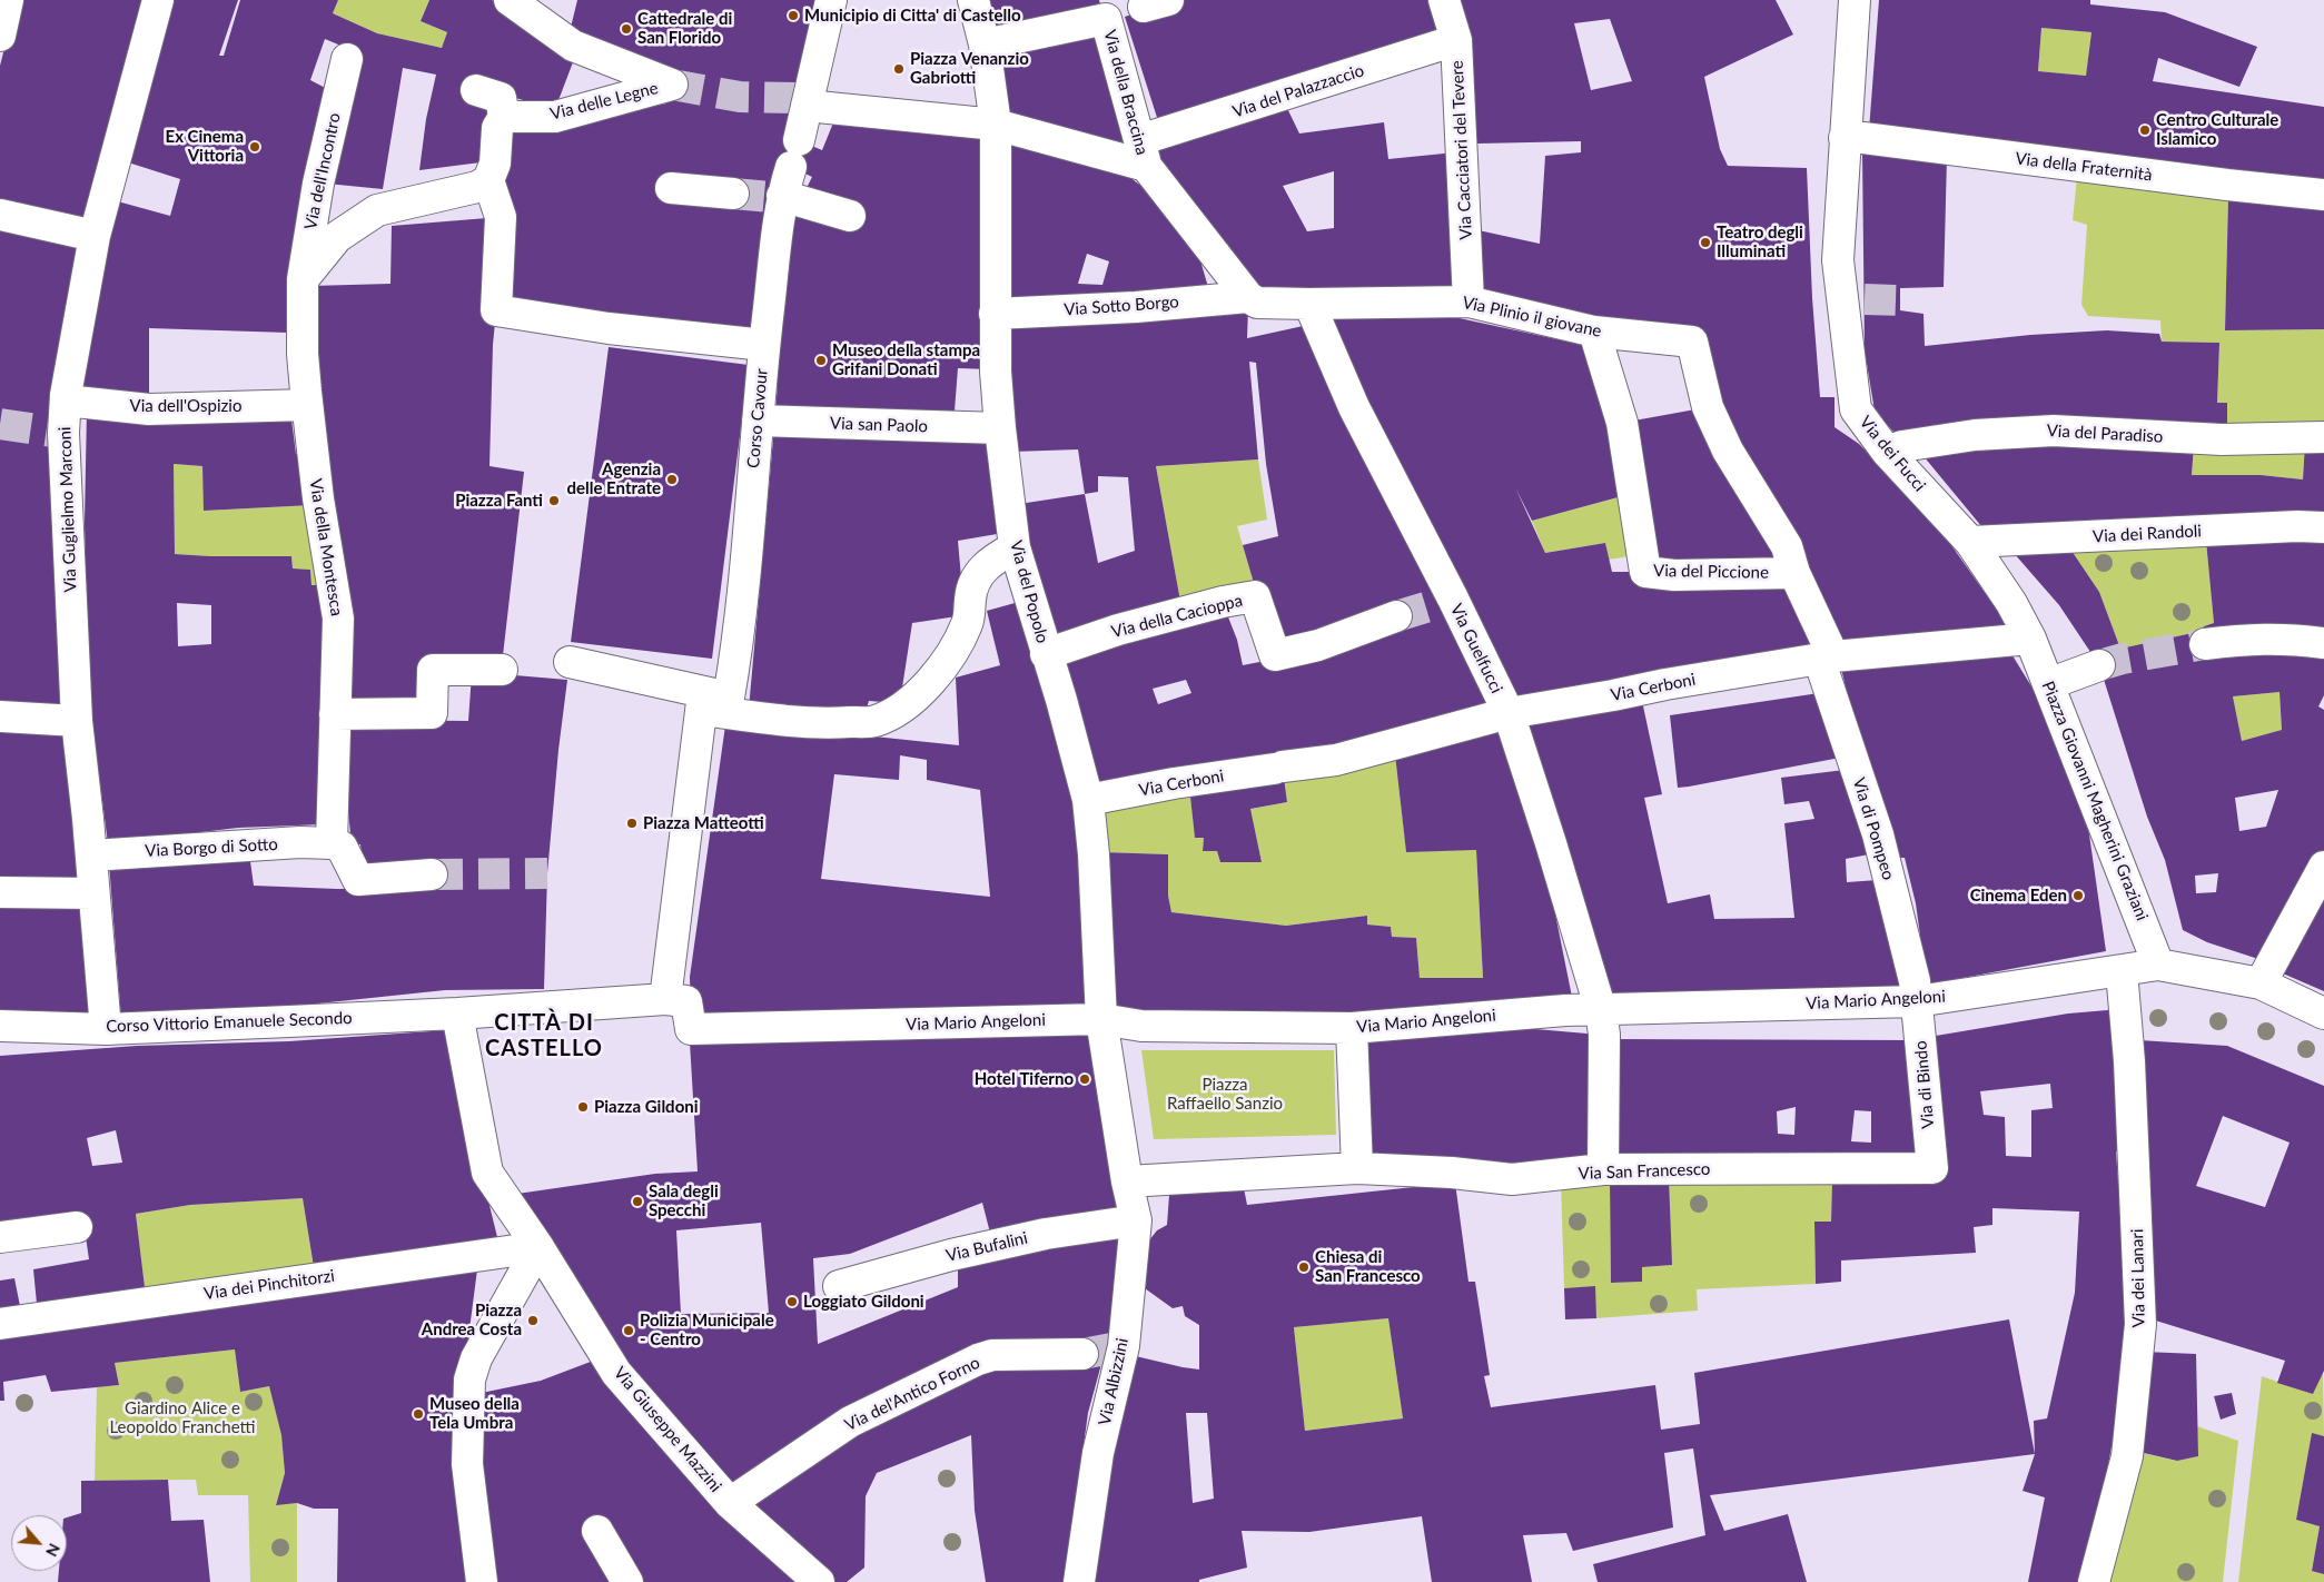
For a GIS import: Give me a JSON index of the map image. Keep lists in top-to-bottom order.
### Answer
{
  "streets": {
    "street": [
      "Via del Palazzaccio",
      "Via della Braccina",
      "Via delle Legne",
      "Via Cacciatori del Tevere",
      "Via della Fraternità",
      "Via dell'Incontro",
      "Via Sotto Borgo",
      "Via Plinio il giovane",
      "Via dell'Ospizio",
      "Corso Cavour",
      "Via san Paolo",
      "Via del Paradiso",
      "Via dei Fucci",
      "Via Guglielmo Marconi",
      "Via dei Randoli",
      "Via della Montesca",
      "Via del Piccione",
      "Via del Popolo",
      "Via della Cacioppa",
      "Via Guelfucci",
      "Via Cerboni",
      "Piazza Giovanni Magherini Graziani",
      "Via di Pompeo",
      "Via Borgo di Sotto",
      "Via Mario Angeloni",
      "Corso Vittorio Emanuele Secondo",
      "Via di Bindo",
      "Via San Francesco",
      "Via Bufalini",
      "Via dei Lanari",
      "Via dei Pinchitorzi",
      "Via Albizzini",
      "Via del'Antico Forno",
      "Via Giuseppe Mazzini"
    ]
  },
  "crossings": [
    ["Via del Palazzaccio", "Via della Braccina"],
    ["Via del Palazzaccio", "Via Cacciatori del Tevere"],
    ["Via Cacciatori del Tevere", "Via Plinio il giovane"],
    ["Via della Fraternità", "Via dei Fucci"],
    ["Via dell'Incontro", "Via della Montesca"],
    ["Via Sotto Borgo", "Via Plinio il giovane"],
    ["Via Sotto Borgo", "Via del Popolo"],
    ["Via Plinio il giovane", "Via del Piccione"],
    ["Via Plinio il giovane", "Via Guelfucci"],
    ["Via Plinio il giovane", "Via Cerboni"],
    ["Via Plinio il giovane", "Via di Pompeo"],
    ["Via dell'Ospizio", "Via Guglielmo Marconi"],
    ["Via dell'Ospizio", "Via della Montesca"],
    ["Corso Cavour", "Via san Paolo"],
    ["Via san Paolo", "Via del Popolo"],
    ["Via del Paradiso", "Via dei Fucci"],
    ["Via dei Fucci", "Via dei Randoli"],
    ["Via dei Fucci", "Via Cerboni"],
    ["Via dei Fucci", "Piazza Giovanni Magherini Graziani"],
    ["Via Guglielmo Marconi", "Via Borgo di Sotto"],
    ["Via Guglielmo Marconi", "Corso Vittorio Emanuele Secondo"],
    ["Via della Montesca", "Via Borgo di Sotto"],
    ["Via del Popolo", "Via della Cacioppa"],
    ["Via del Popolo", "Via Cerboni"],
    ["Via del Popolo", "Via Mario Angeloni"],
    ["Via Guelfucci", "Via Cerboni"],
    ["Via Guelfucci", "Via Mario Angeloni"],
    ["Via Guelfucci", "Via San Francesco"],
    ["Via Cerboni", "Piazza Giovanni Magherini Graziani"],
    ["Via Cerboni", "Via di Pompeo"],
    ["Piazza Giovanni Magherini Graziani", "Via Mario Angeloni"],
    ["Via di Pompeo", "Via Mario Angeloni"],
    ["Via di Pompeo", "Via di Bindo"],
    ["Via Mario Angeloni", "Corso Vittorio Emanuele Secondo"],
    ["Via Mario Angeloni", "Via di Bindo"],
    ["Via Mario Angeloni", "Via dei Lanari"],
    ["Corso Vittorio Emanuele Secondo", "Via Giuseppe Mazzini"],
    ["Via di Bindo", "Via San Francesco"],
    ["Via Bufalini", "Via Albizzini"],
    ["Via dei Pinchitorzi", "Via Giuseppe Mazzini"],
    ["Via del'Antico Forno", "Via Giuseppe Mazzini"]
  ],
  "districts": ["CITTÀ DI CASTELLO"],
  "parks": ["Piazza Raffaello Sanzio", "Giardino Alice e Leopoldo Franchetti"],
  "places": [
    "Municipio di Citta' di Castello",
    "Cattedrale di San Florido",
    "Piazza Venanzio Gabriotti",
    "Centro Culturale Islamico",
    "Ex Cinema Vittoria",
    "Teatro degli Illuminati",
    "Museo della stampa Grifani Donati",
    "Agenzia delle Entrate",
    "Piazza Fanti",
    "Piazza Matteotti",
    "Cinema Eden",
    "Hotel Tiferno",
    "Piazza Gildoni",
    "Sala degli Specchi",
    "Chiesa di San Francesco",
    "Loggiato Gildoni",
    "Piazza Andrea Costa",
    "Polizia Municipale - Centro",
    "Museo della Tela Umbra"
  ],
  "north": "bottom right"
}
